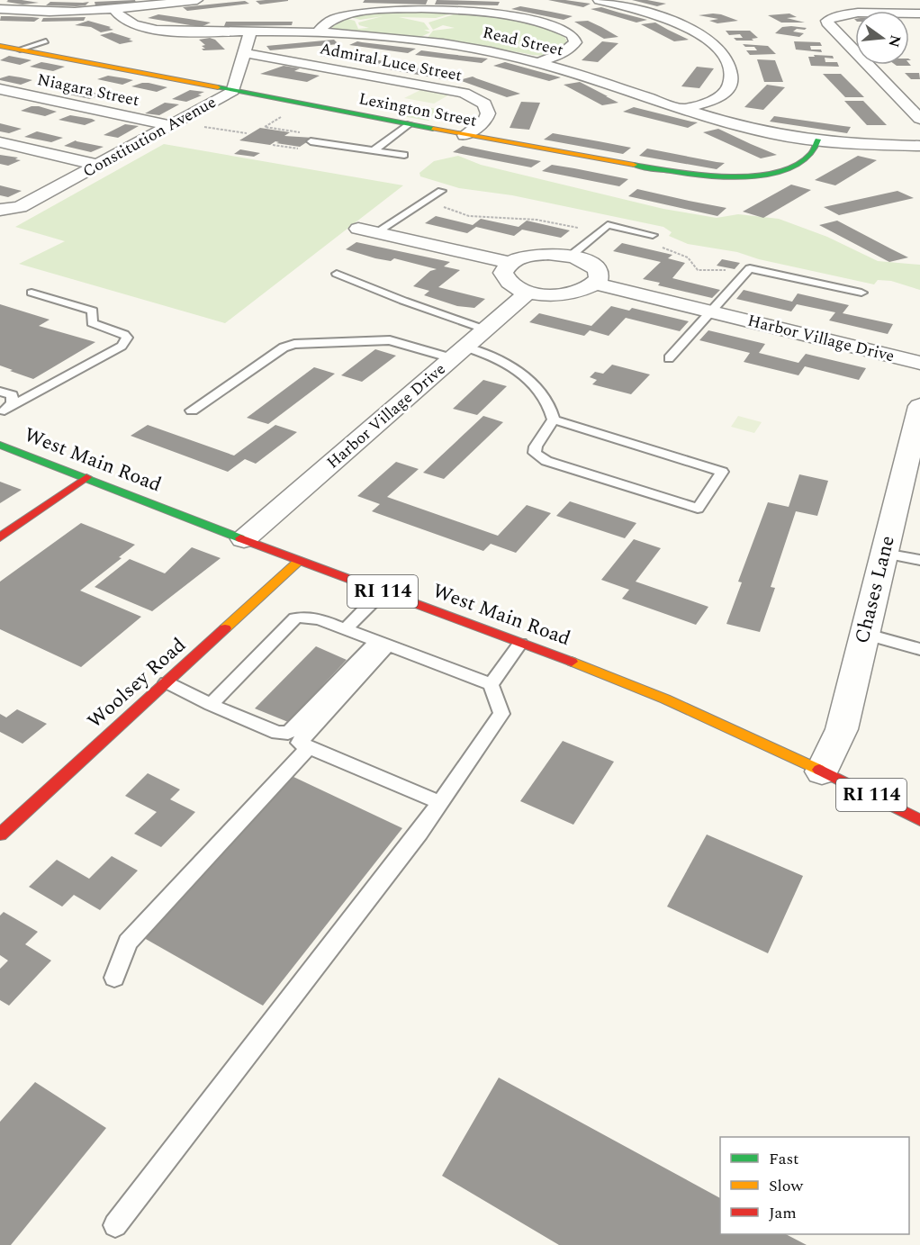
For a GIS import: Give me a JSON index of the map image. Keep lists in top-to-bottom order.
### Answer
{
  "streets": {
    "main road": [
      "Lexington Street",
      "West Main Road",
      "RI 114",
      "Woolsey Road"
    ],
    "street": [
      "Read Street",
      "Admiral Luce Street",
      "Niagara Street",
      "Constitution Avenue",
      "Harbor Village Drive",
      "Chases Lane"
    ]
  },
  "crossings": [
    ["Read Street", "Lexington Street"],
    ["Read Street", "Constitution Avenue"],
    ["Admiral Luce Street", "Lexington Street"],
    ["Admiral Luce Street", "Constitution Avenue"],
    ["Niagara Street", "Constitution Avenue"],
    ["Lexington Street", "Constitution Avenue"],
    ["Harbor Village Drive", "West Main Road"],
    ["West Main Road", "Chases Lane"],
    ["West Main Road", "Woolsey Road"]
  ],
  "legend": ["Fast", "Slow", "Jam"],
  "north": "right"
}
